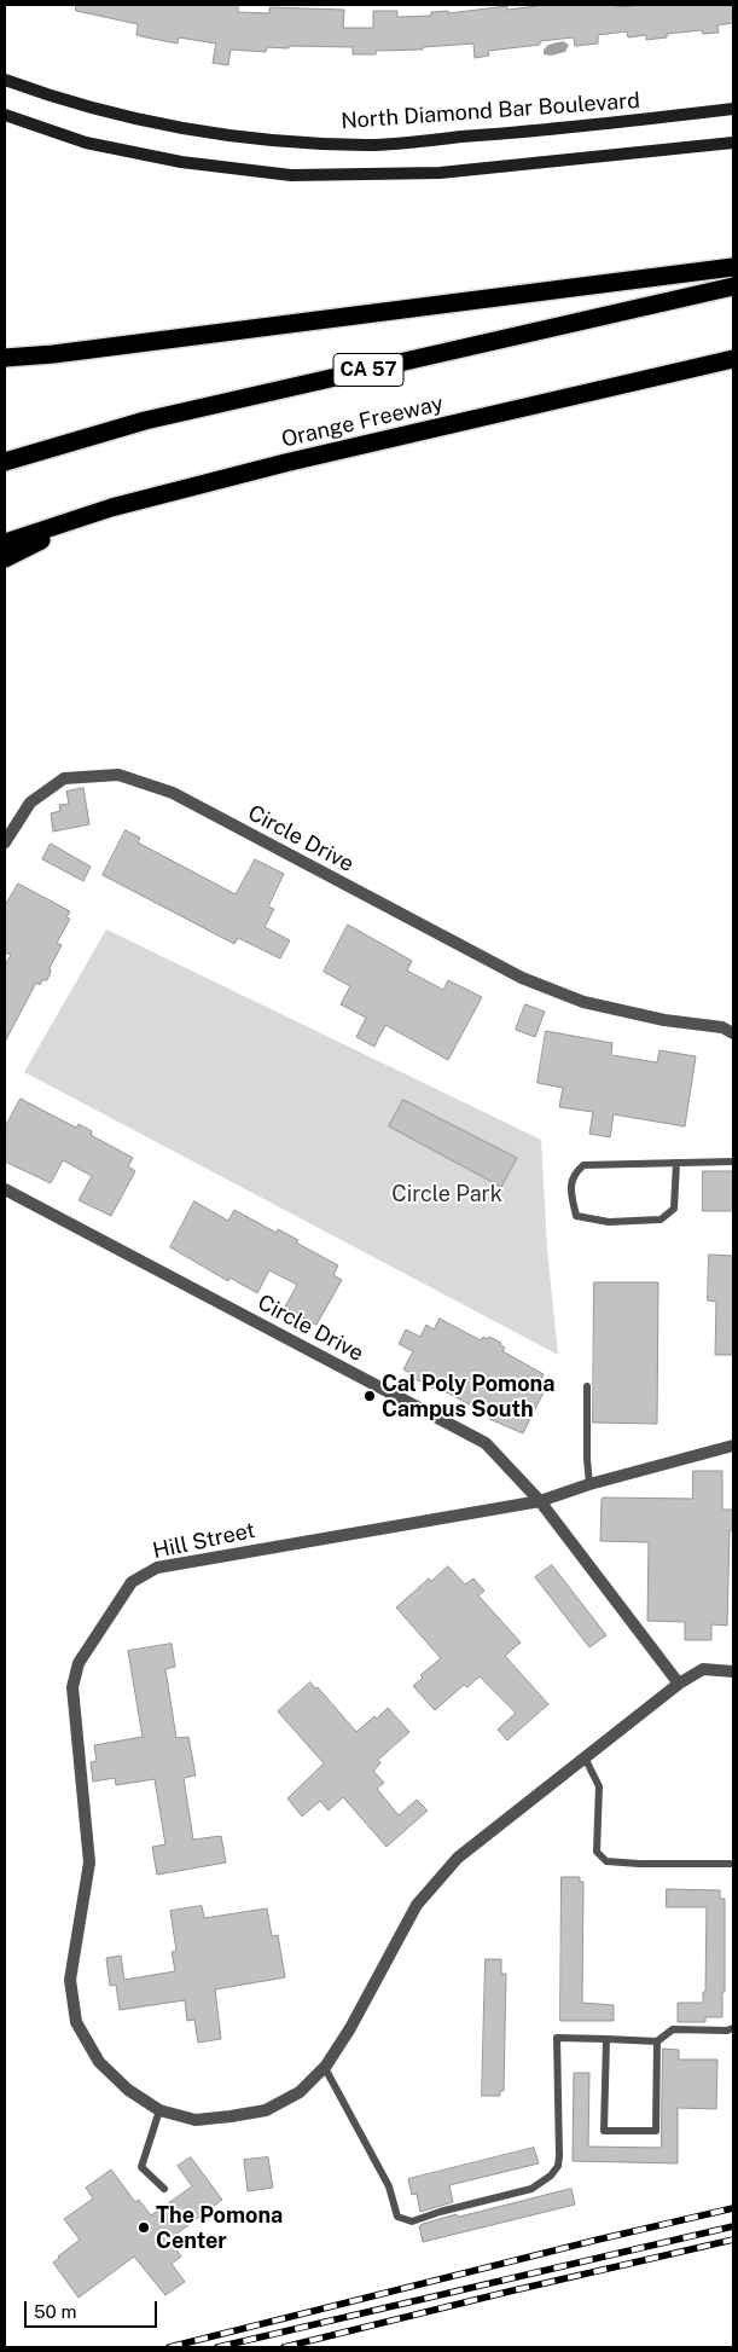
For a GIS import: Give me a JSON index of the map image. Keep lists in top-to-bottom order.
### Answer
{
  "streets": {
    "highway": ["CA 57", "Orange Freeway"],
    "main road": ["North Diamond Bar Boulevard"],
    "street": ["Circle Drive", "Hill Street"]
  },
  "crossings": [
    ["Circle Drive", "Hill Street"]
  ],
  "parks": ["Circle Park"],
  "places": ["Cal Poly Pomona Campus South", "The Pomona Center"],
  "scale_bar": "50 m"
}
